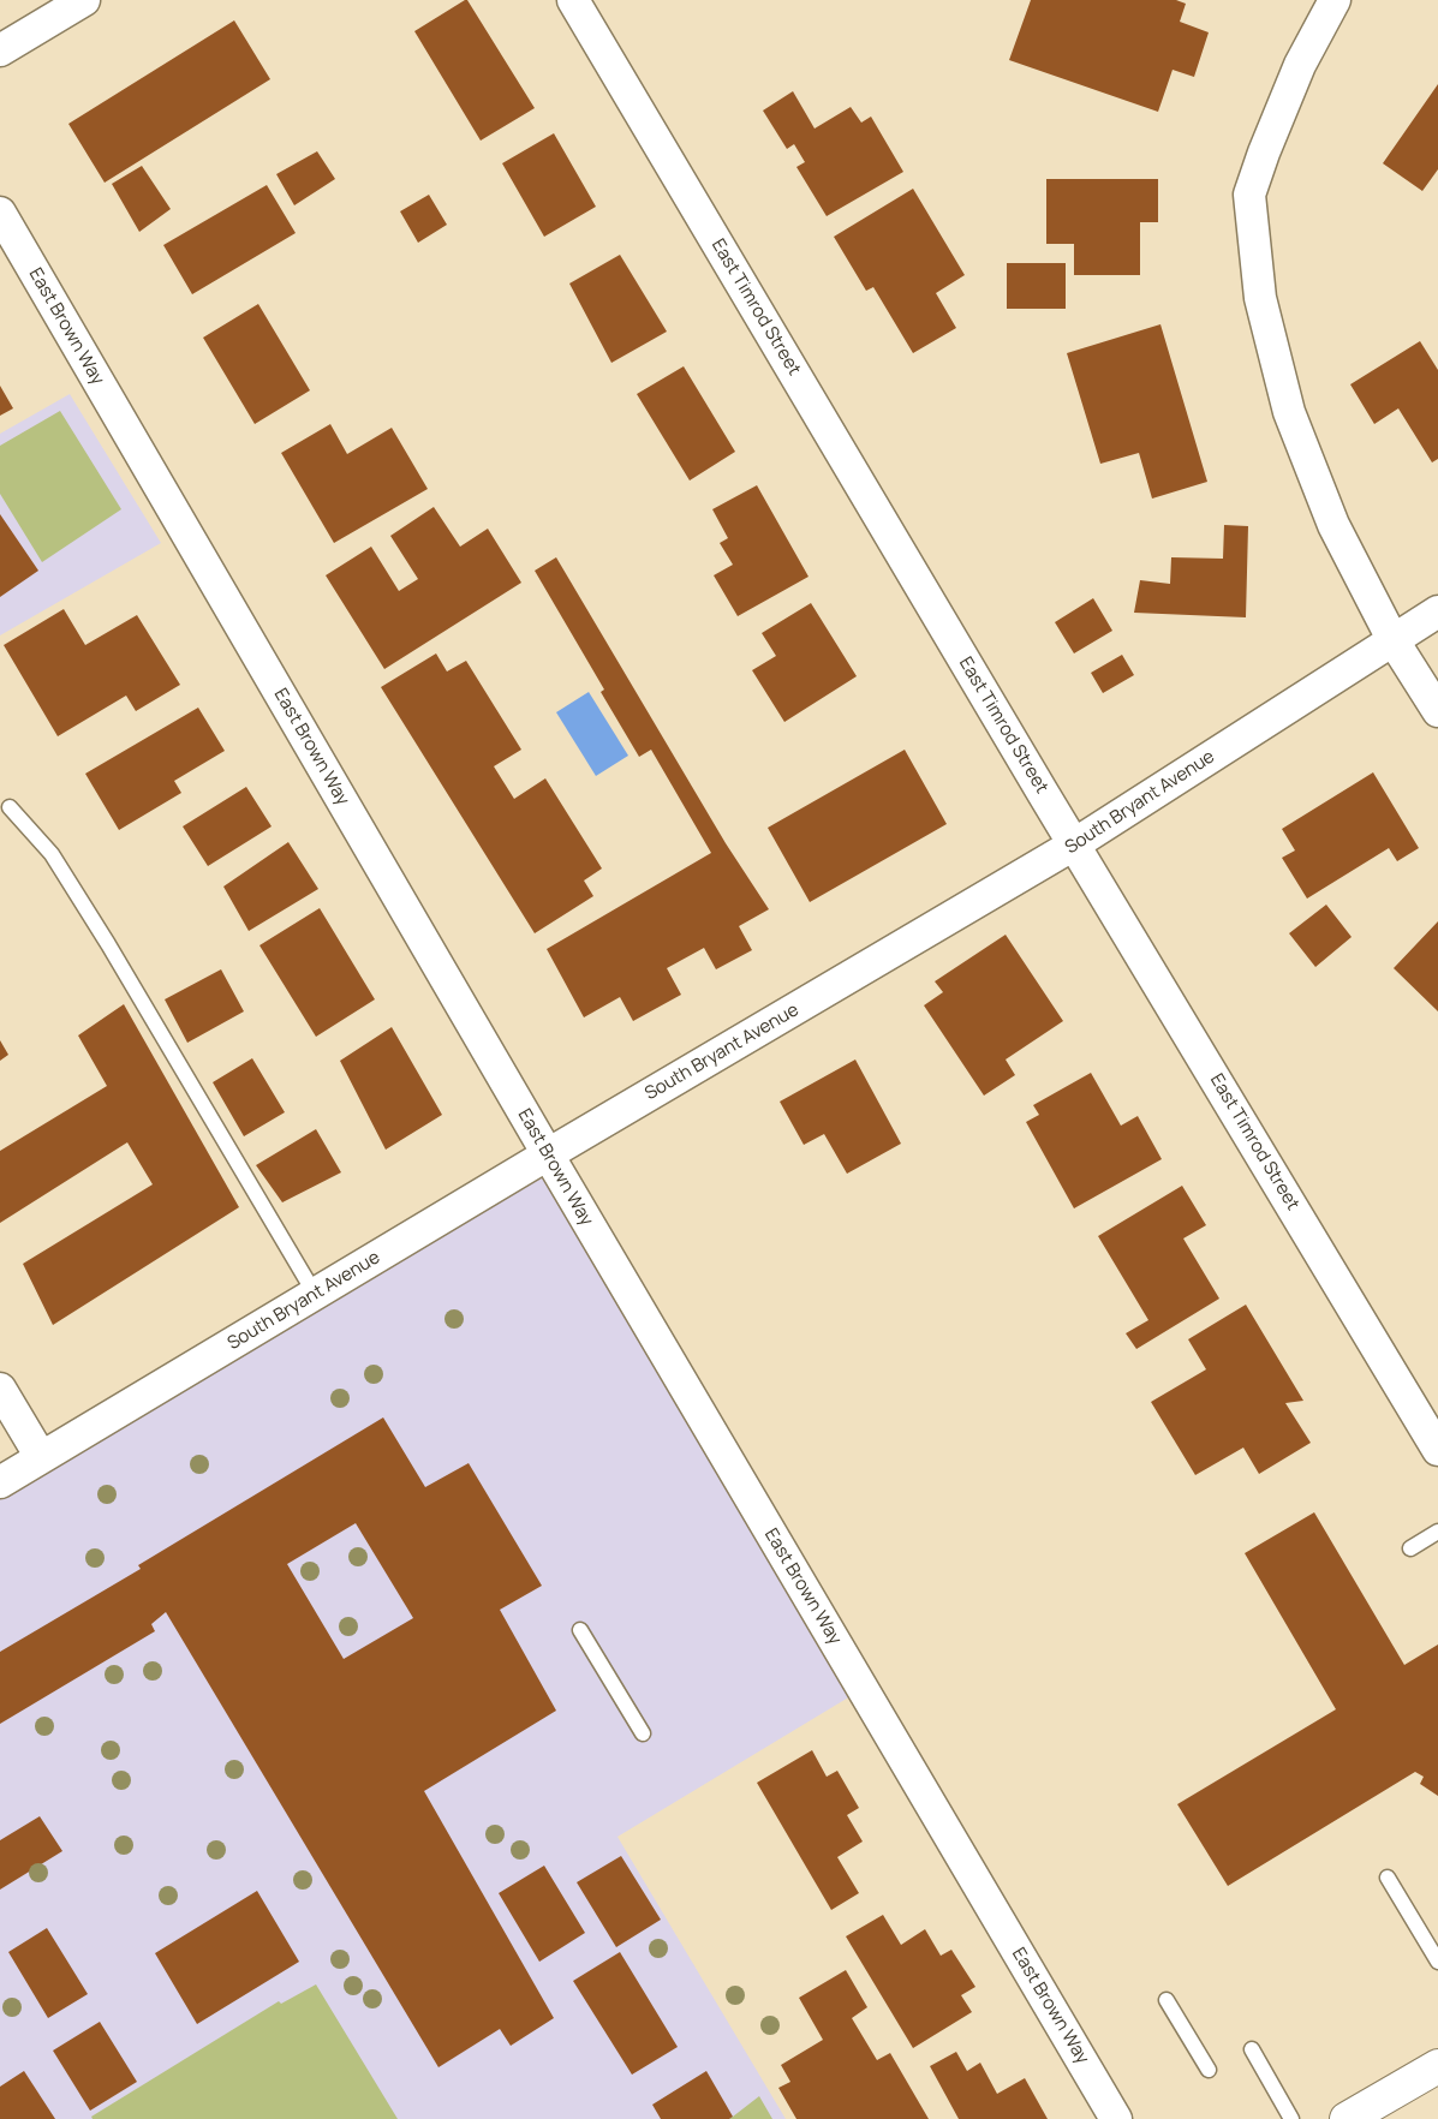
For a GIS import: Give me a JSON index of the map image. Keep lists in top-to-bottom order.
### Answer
{
  "streets": {
    "street": ["East Timrod Street", "East Brown Way", "South Bryant Avenue"]
  },
  "crossings": [
    ["East Timrod Street", "South Bryant Avenue"],
    ["East Brown Way", "South Bryant Avenue"]
  ]
}
